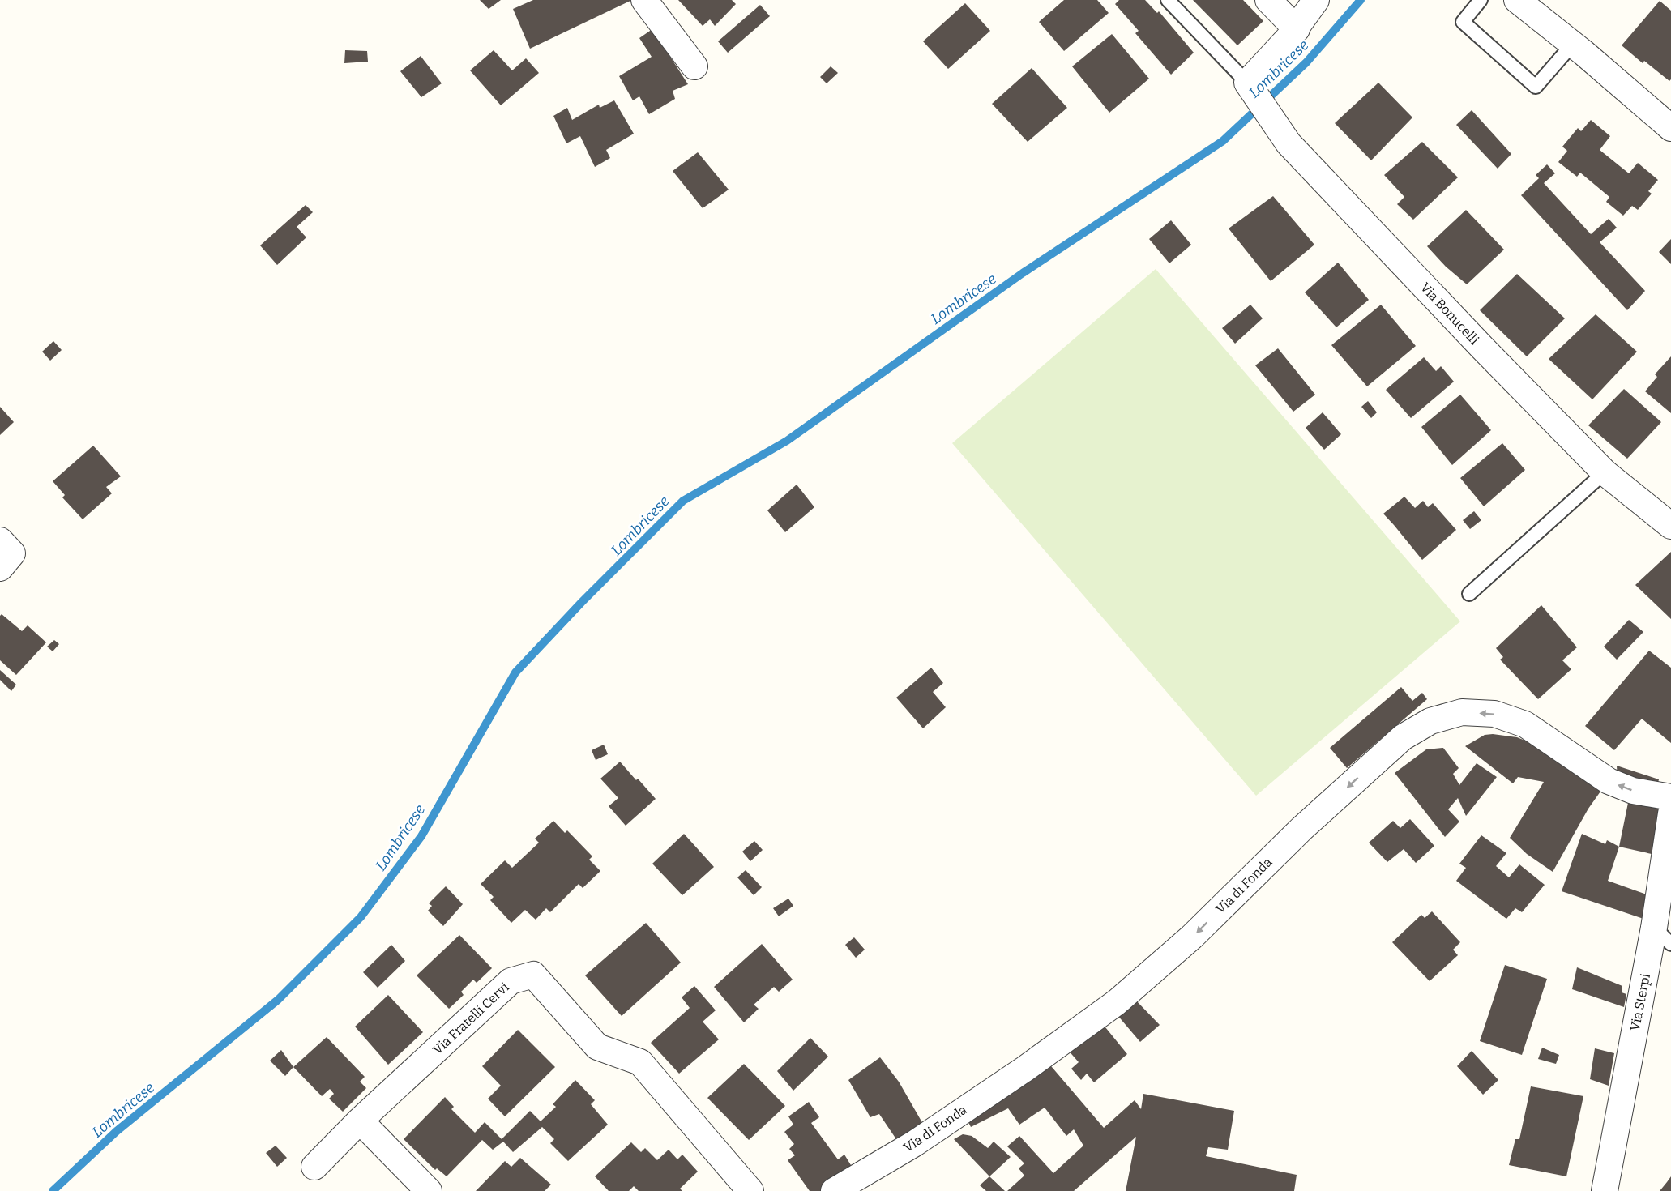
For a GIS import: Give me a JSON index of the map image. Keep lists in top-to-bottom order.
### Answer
{
  "streets": {
    "street": [
      "Via Bonucelli",
      "Via di Fonda",
      "Via Sterpi",
      "Via Fratelli Cervi"
    ]
  },
  "one_way": ["Via di Fonda"],
  "water": ["Lombricese"]
}
